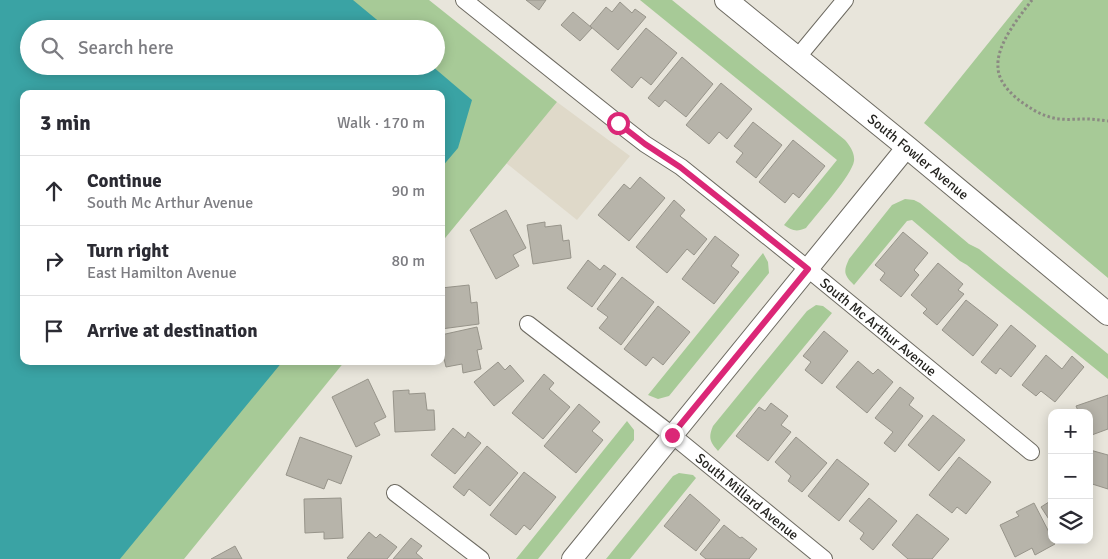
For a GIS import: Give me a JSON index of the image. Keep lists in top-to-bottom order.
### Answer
{
  "streets": {
    "main road": ["South Fowler Avenue"],
    "street": ["South Mc Arthur Avenue", "South Millard Avenue"]
  },
  "page": {
    "search": "Search here",
    "heading": ["3 min", "Walk · 170 m"],
    "list": [
      ["Continue", "South Mc Arthur Avenue", "90 m"],
      ["Turn right", "East Hamilton Avenue", "80 m"],
      "Arrive at destination"
    ],
    "map_buttons": ["+", "−"]
  }
}
